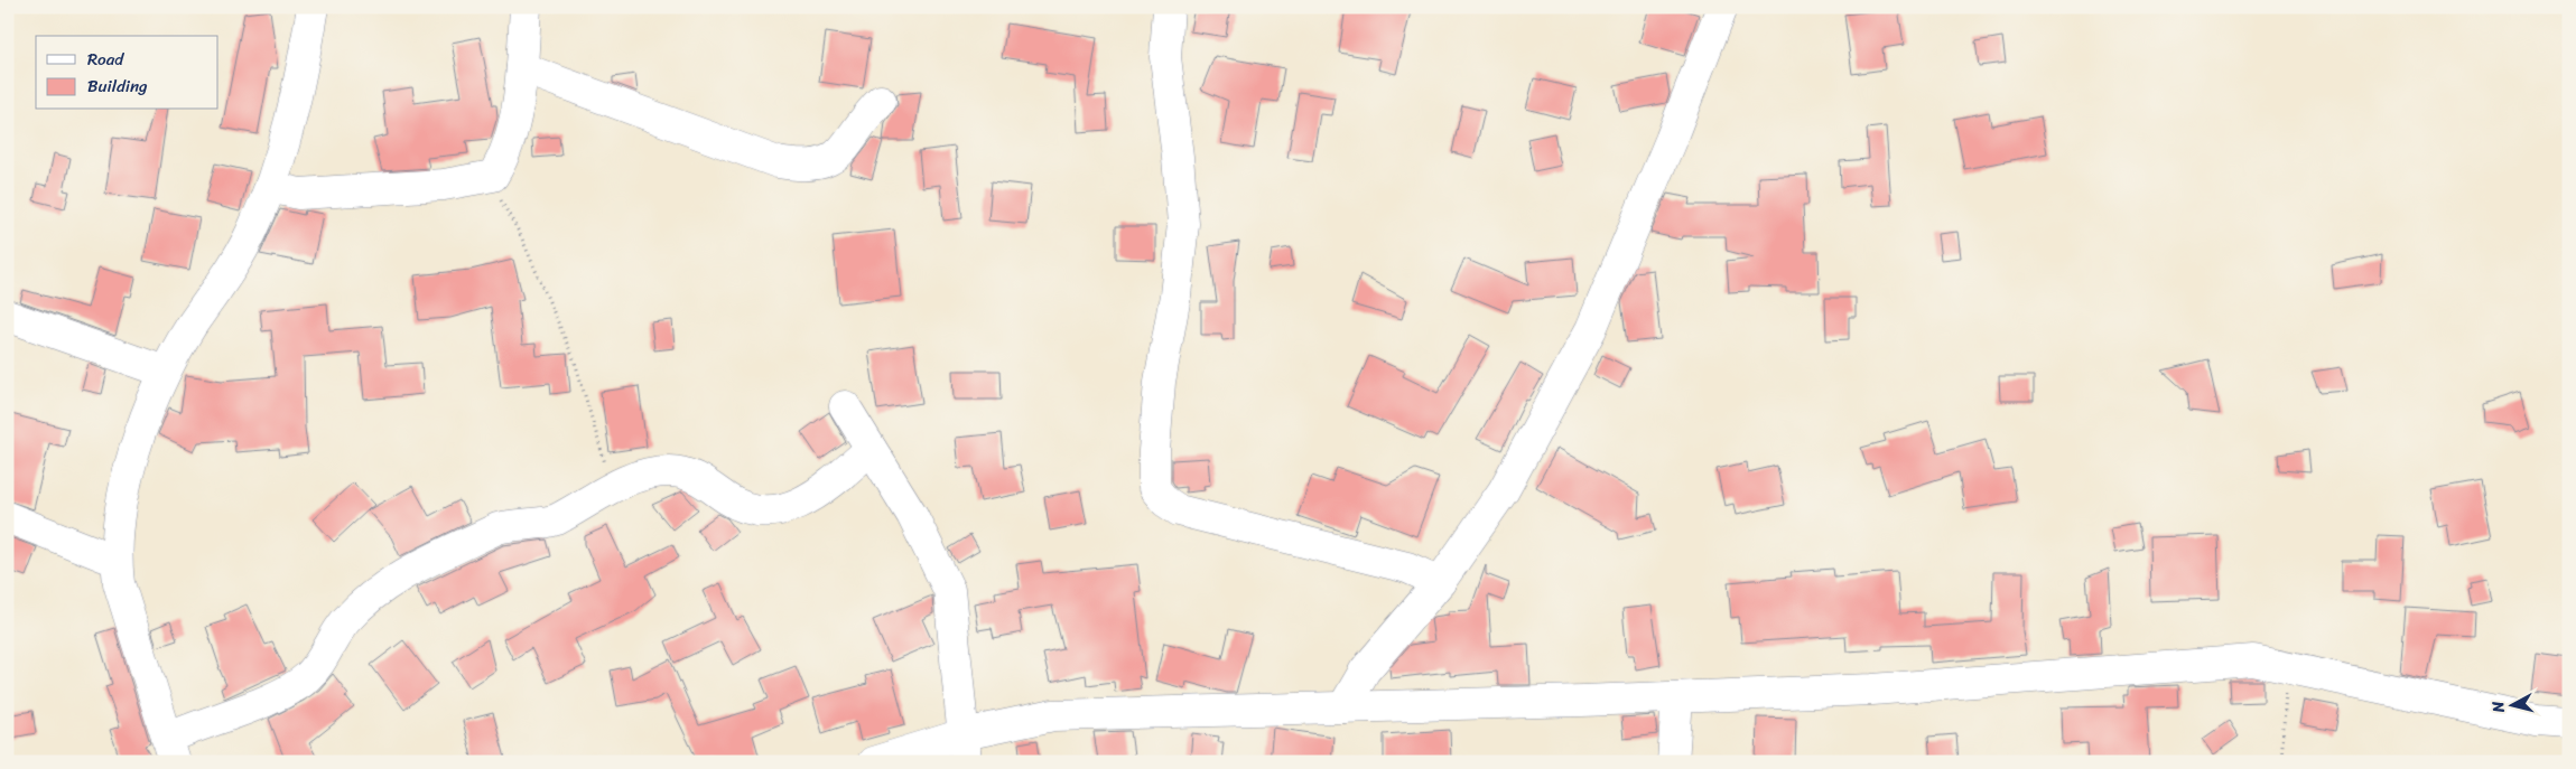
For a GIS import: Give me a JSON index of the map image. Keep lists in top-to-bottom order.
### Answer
{
  "legend": ["Road", "Building"],
  "north": "left"
}
